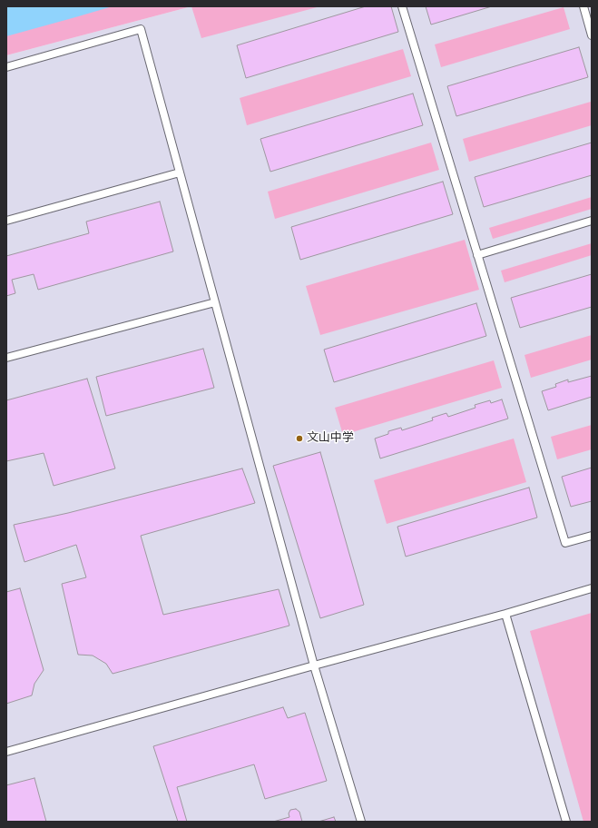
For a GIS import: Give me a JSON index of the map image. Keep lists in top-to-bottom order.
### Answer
{
  "places": ["文山中学"]
}
